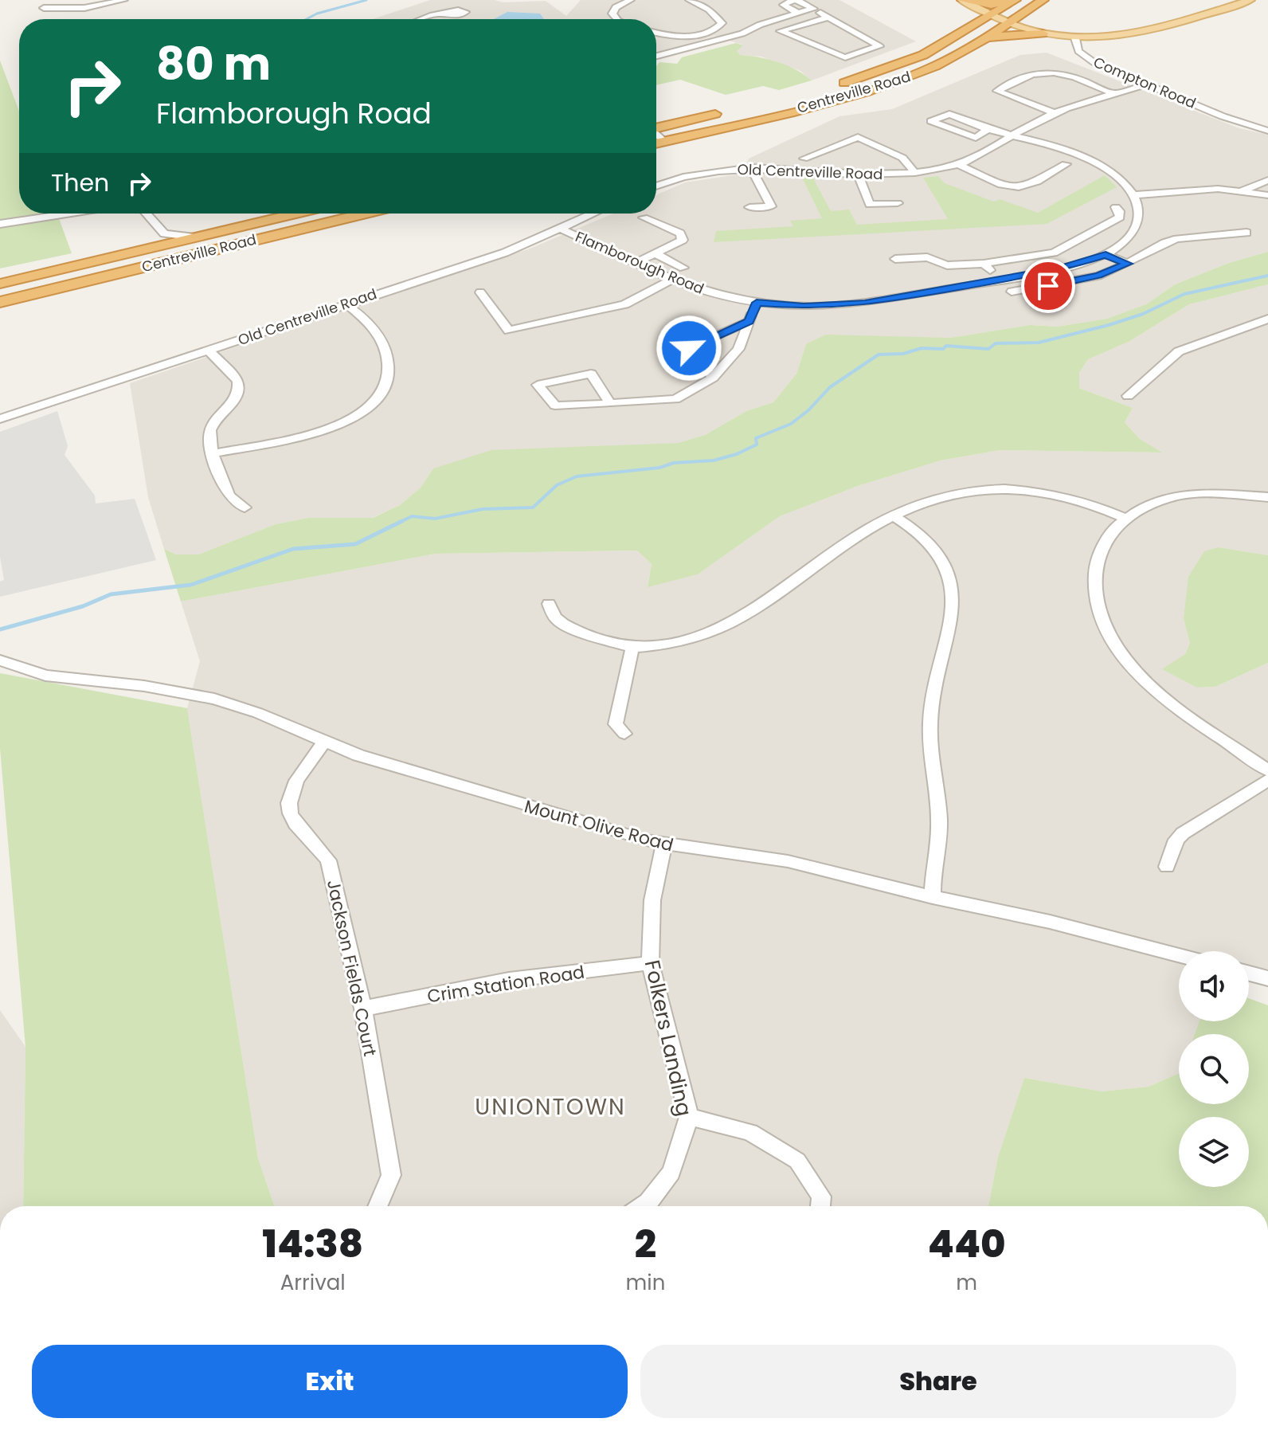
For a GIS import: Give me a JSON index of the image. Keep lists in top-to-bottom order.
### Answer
{
  "streets": {
    "highway": ["Centreville Road"],
    "street": [
      "Compton Road",
      "Old Centreville Road",
      "Flamborough Road",
      "Mount Olive Road",
      "Jackson Fields Court",
      "Crim Station Road",
      "Folkers Landing"
    ]
  },
  "crossings": [
    ["Compton Road", "Old Centreville Road"],
    ["Old Centreville Road", "Flamborough Road"],
    ["Mount Olive Road", "Jackson Fields Court"],
    ["Mount Olive Road", "Folkers Landing"],
    ["Jackson Fields Court", "Crim Station Road"],
    ["Crim Station Road", "Folkers Landing"]
  ],
  "districts": ["UNIONTOWN"],
  "page": {
    "turn": ["80 m", "Flamborough Road"],
    "then": "Then",
    "eta": [
      "14:38",
      "Arrival",
      "2",
      "min",
      "440",
      "m"
    ],
    "buttons": ["Exit", "Share"]
  }
}
